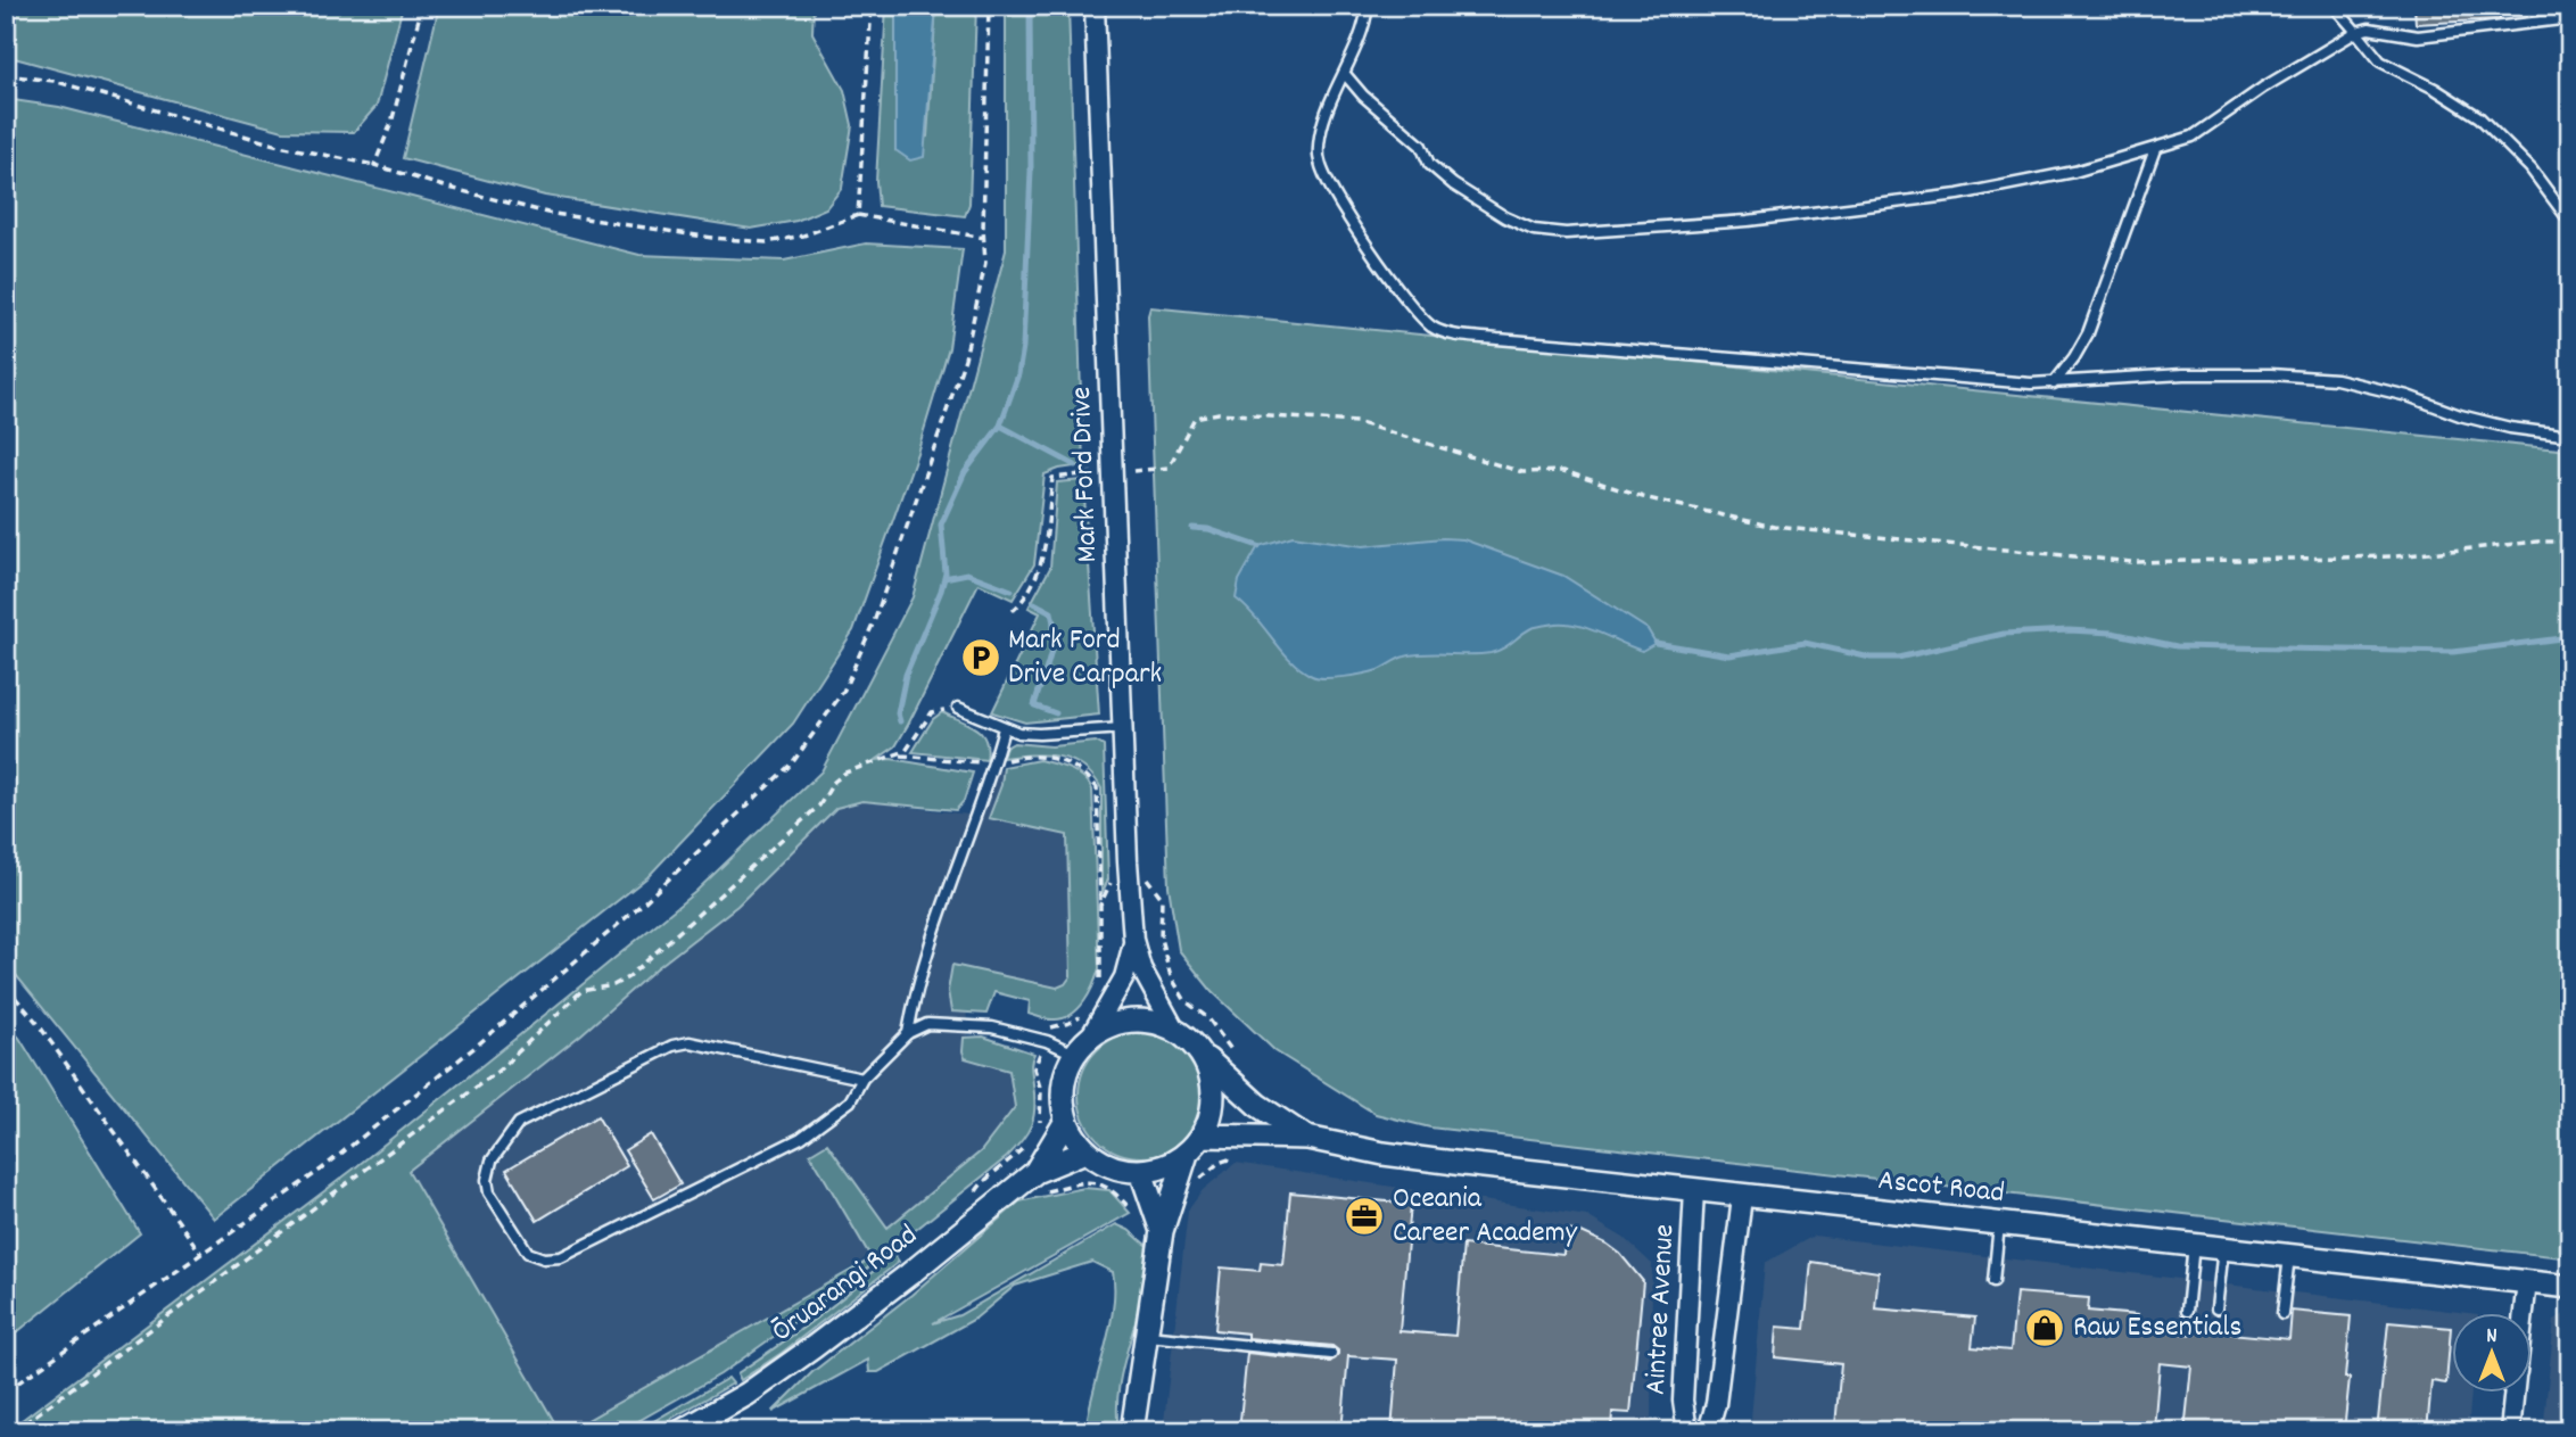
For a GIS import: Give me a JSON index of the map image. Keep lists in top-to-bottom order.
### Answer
{
  "streets": {
    "street": [
      "Mark Ford Drive",
      "Ascot Road",
      "Ōruarangi Road",
      "Aintree Avenue"
    ]
  },
  "crossings": [
    ["Mark Ford Drive", "Ascot Road"],
    ["Mark Ford Drive", "Ōruarangi Road"],
    ["Ascot Road", "Ōruarangi Road"],
    ["Ascot Road", "Aintree Avenue"]
  ],
  "places": {
    "parking": ["Mark Ford Drive Carpark"],
    "office": ["Oceania Career Academy"],
    "shop": ["Raw Essentials"]
  },
  "north": "top"
}
